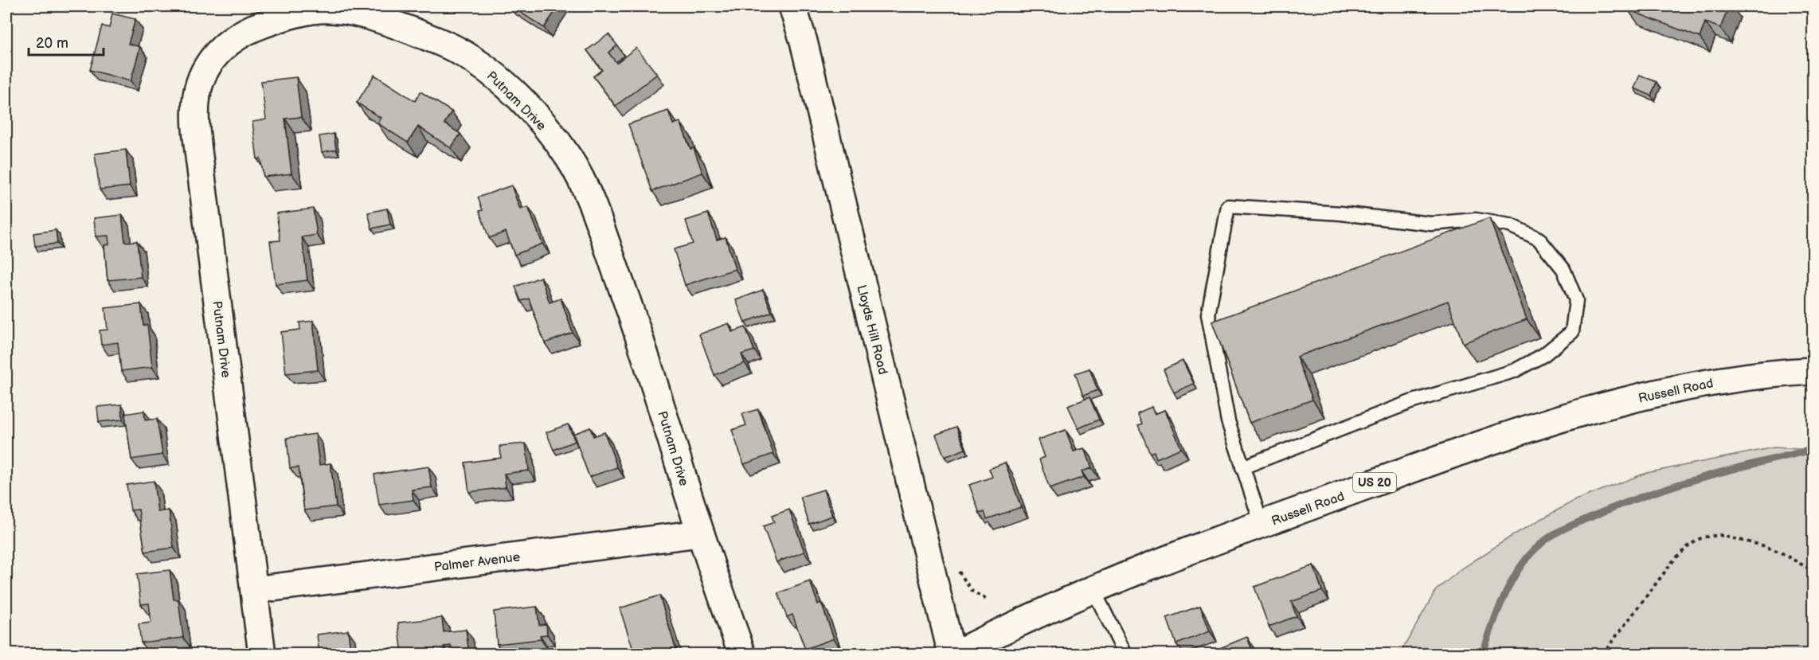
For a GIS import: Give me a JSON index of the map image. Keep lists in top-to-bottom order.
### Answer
{
  "streets": {
    "street": [
      "Putnam Drive",
      "Lloyds Hill Road",
      "Russell Road",
      "US 20",
      "Palmer Avenue"
    ]
  },
  "crossings": [
    ["Putnam Drive", "Palmer Avenue"],
    ["Lloyds Hill Road", "Russell Road"]
  ],
  "scale_bar": "20 m"
}
